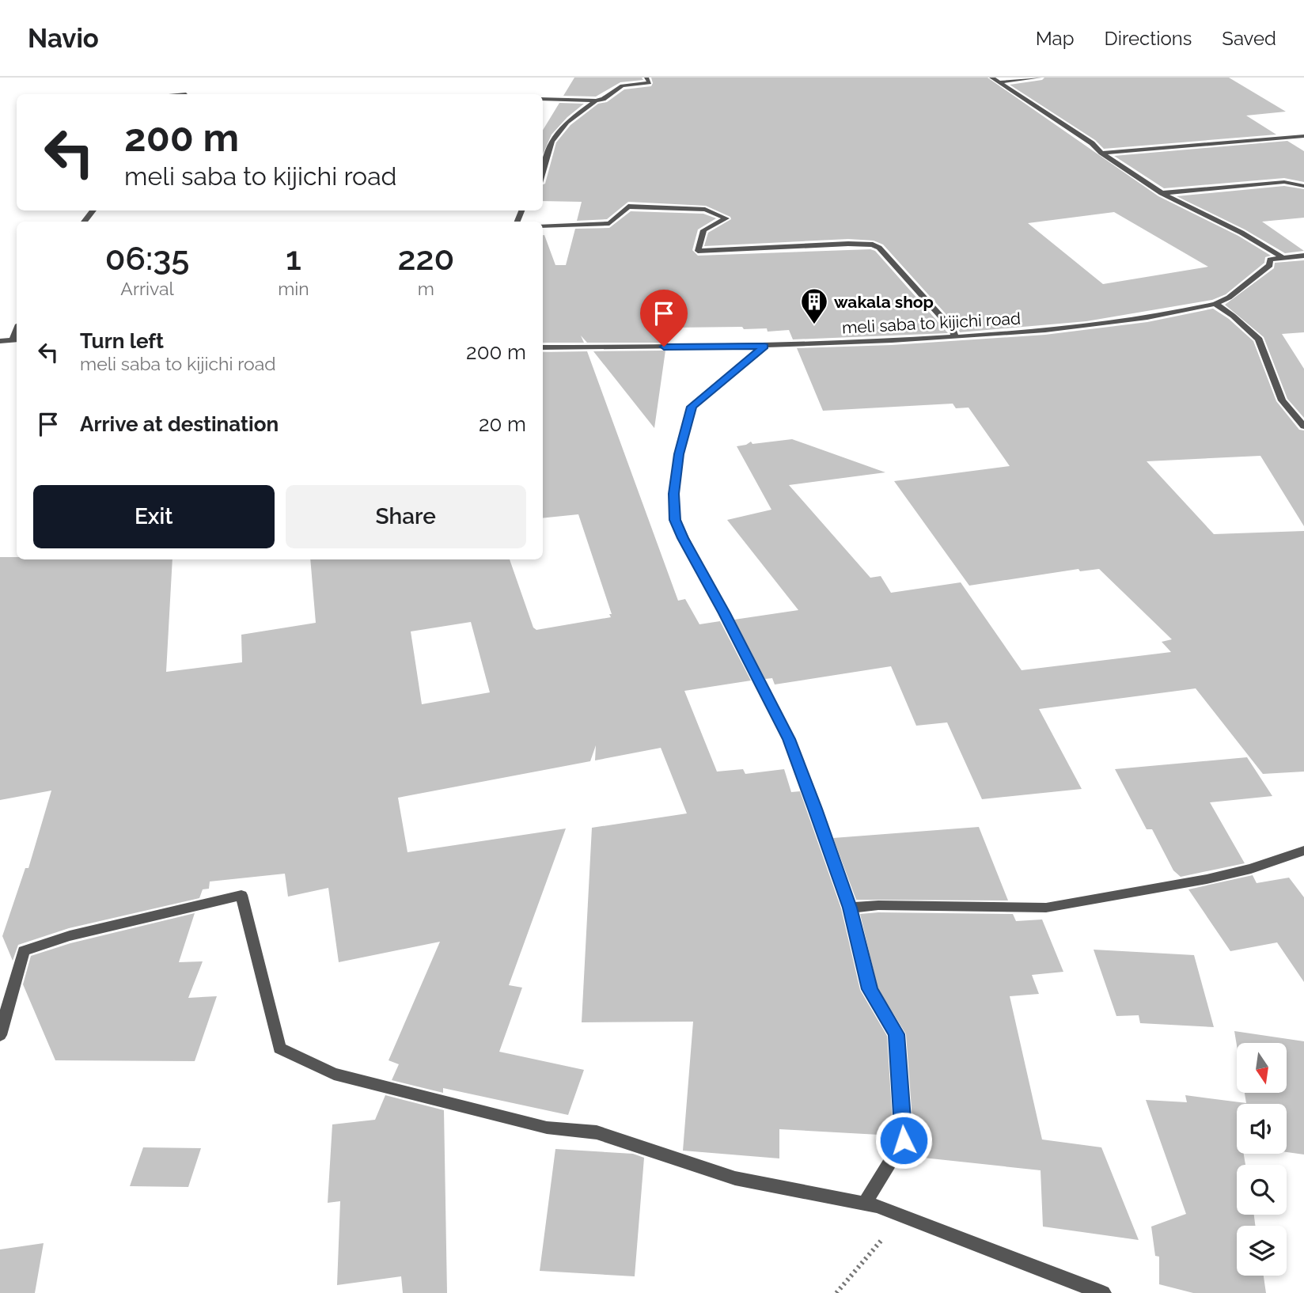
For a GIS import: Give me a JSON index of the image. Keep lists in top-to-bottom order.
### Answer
{
  "streets": {
    "street": ["meli saba to kijichi road"]
  },
  "places": {
    "building": ["wakala shop"]
  },
  "north": "bottom",
  "page": {
    "header": "Navio",
    "nav": ["Map", "Directions", "Saved"],
    "turn": ["200 m", "meli saba to kijichi road"],
    "eta": [
      "06:35",
      "Arrival",
      "1",
      "min",
      "220",
      "m"
    ],
    "list": [
      {
        "name": "Turn left",
        "note": "meli saba to kijichi road",
        "value": "200 m"
      },
      {
        "name": "Arrive at destination",
        "value": "20 m"
      }
    ],
    "buttons": ["Exit", "Share"]
  }
}
